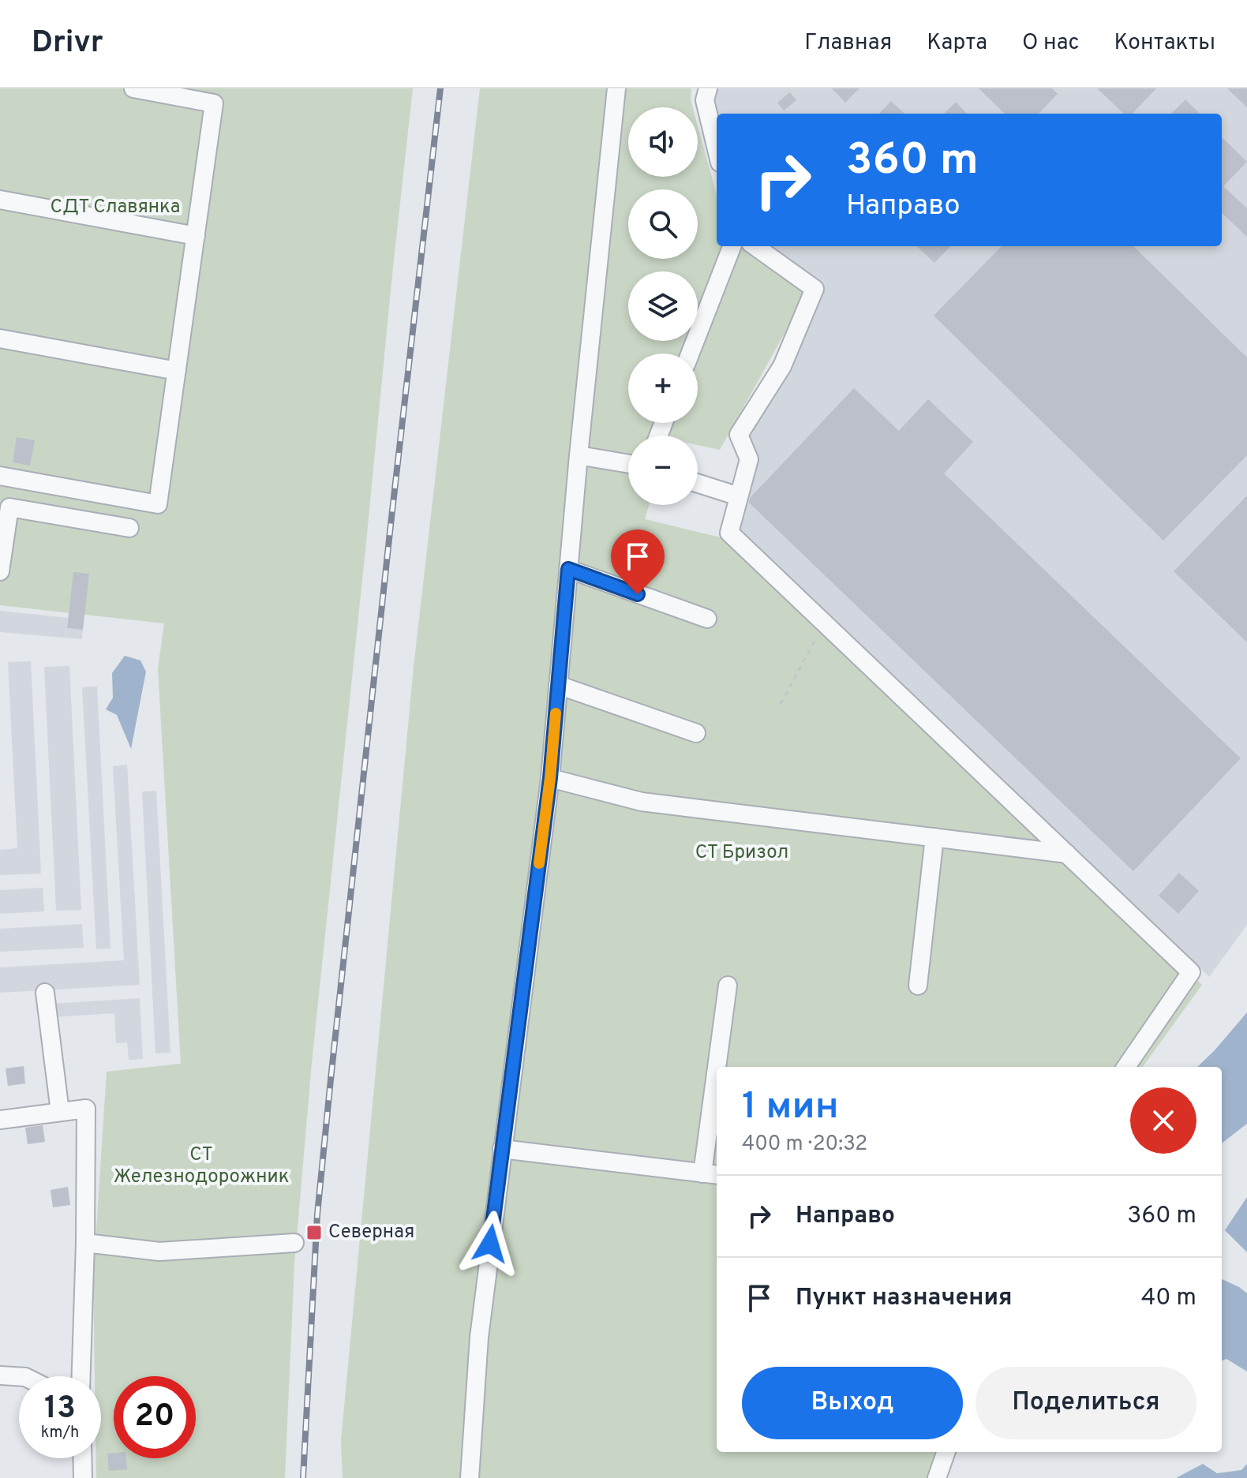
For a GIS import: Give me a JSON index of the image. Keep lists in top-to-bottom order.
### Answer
{
  "parks": ["СДТ Славянка", "СТ Бризол", "СТ Железнодорожник"],
  "places": {
    "transit": ["Северная"]
  },
  "page": {
    "header": "Drivr",
    "nav": [
      "Главная",
      "Карта",
      "О нас",
      "Контакты"
    ],
    "map_buttons": ["+", "−"],
    "turn": ["360 m", "Направо"],
    "heading": ["1 мин", "400 m · 20:32"],
    "list": [
      {
        "name": "Направо",
        "value": "360 m"
      },
      {
        "name": "Пункт назначения",
        "value": "40 m"
      }
    ],
    "buttons": ["Выход", "Поделиться"],
    "speed": "13 km/h",
    "limit": "20"
  }
}
